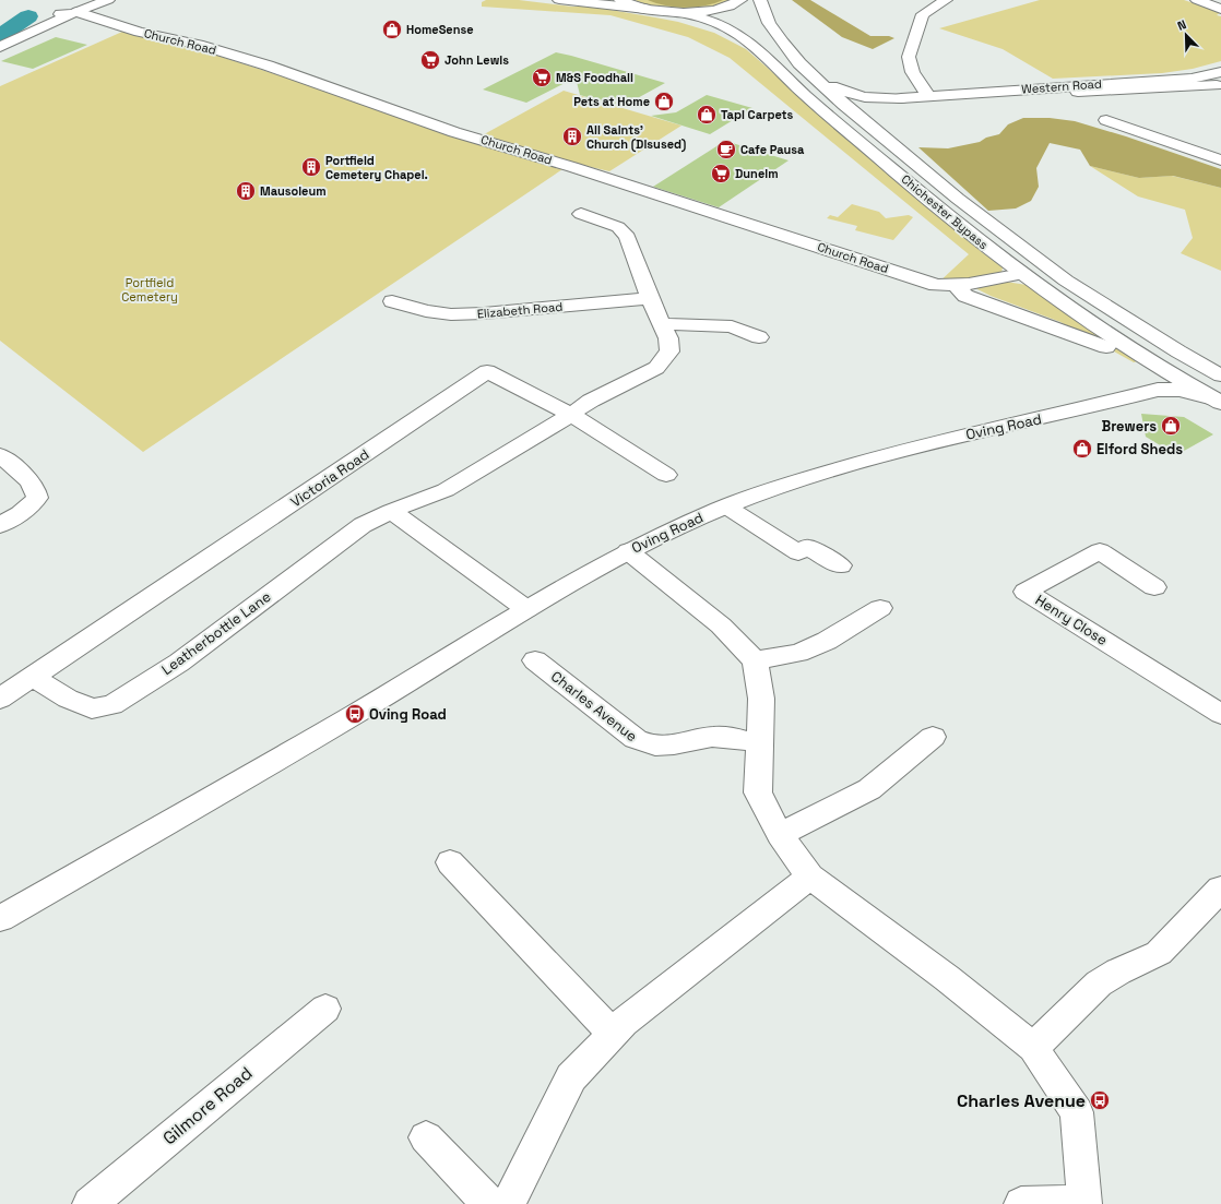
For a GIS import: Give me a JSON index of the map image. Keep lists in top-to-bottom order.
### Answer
{
  "streets": {
    "main road": [
      "Church Road",
      "Western Road",
      "Chichester Bypass",
      "Elizabeth Road",
      "Oving Road",
      "Victoria Road",
      "Henry Close",
      "Leatherbottle Lane",
      "Charles Avenue",
      "Gilmore Road"
    ]
  },
  "crossings": [
    ["Church Road", "Chichester Bypass"],
    ["Chichester Bypass", "Oving Road"],
    ["Victoria Road", "Leatherbottle Lane"]
  ],
  "parks": ["Portfield Cemetery"],
  "places": {
    "shop": [
      "HomeSense",
      "Pets at Home",
      "Tapi Carpets",
      "Brewers",
      "Elford Sheds"
    ],
    "supermarket": ["John Lewis", "M&S Foodhall", "Dunelm"],
    "building": ["All Saints' Church (Disused)", "Portfield Cemetery Chapel.", "Mausoleum"],
    "cafe": ["Cafe Pausa"],
    "bus stop": ["Oving Road", "Charles Avenue"]
  },
  "north": "top left"
}
